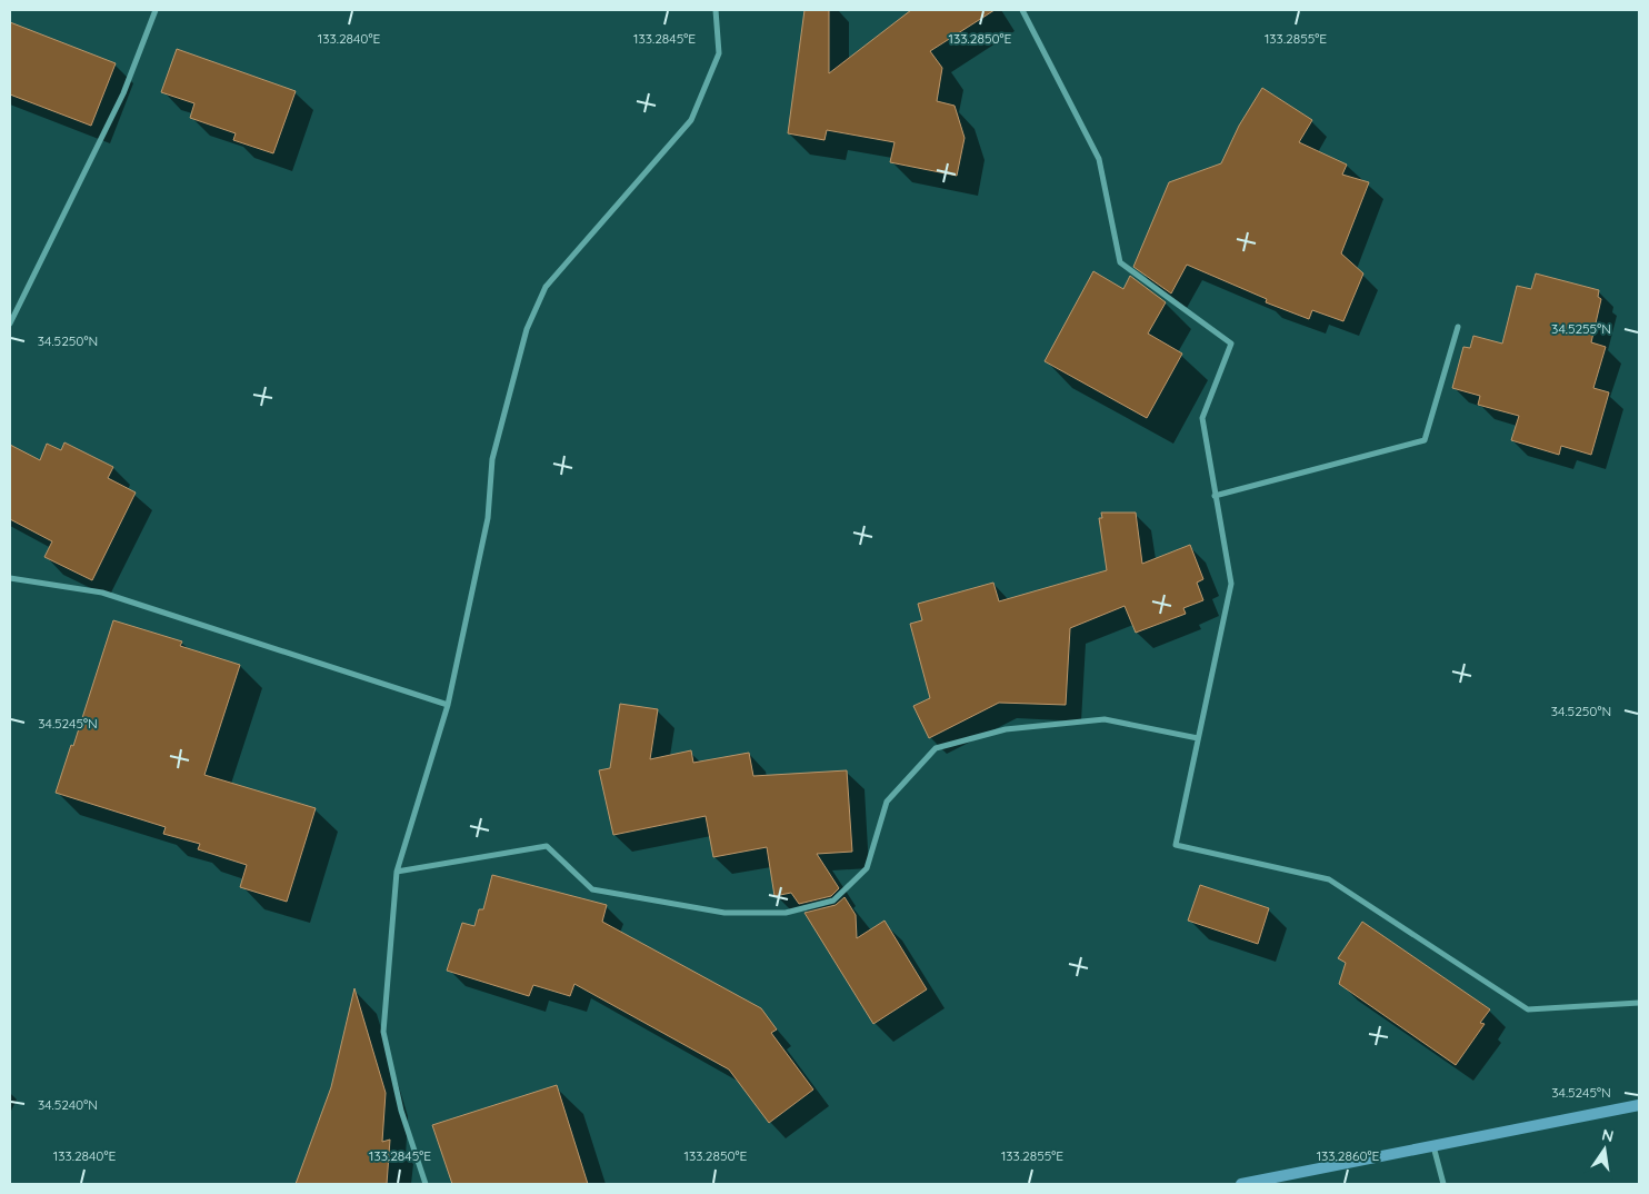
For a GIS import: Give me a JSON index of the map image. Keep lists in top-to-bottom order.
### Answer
{
  "north": "top",
  "coordinates": [
    "133.2840°E",
    "133.2845°E",
    "133.2850°E",
    "133.2855°E",
    "34.5255°N",
    "34.5250°N",
    "34.5245°N",
    "34.5240°N",
    "133.2860°E"
  ]
}
